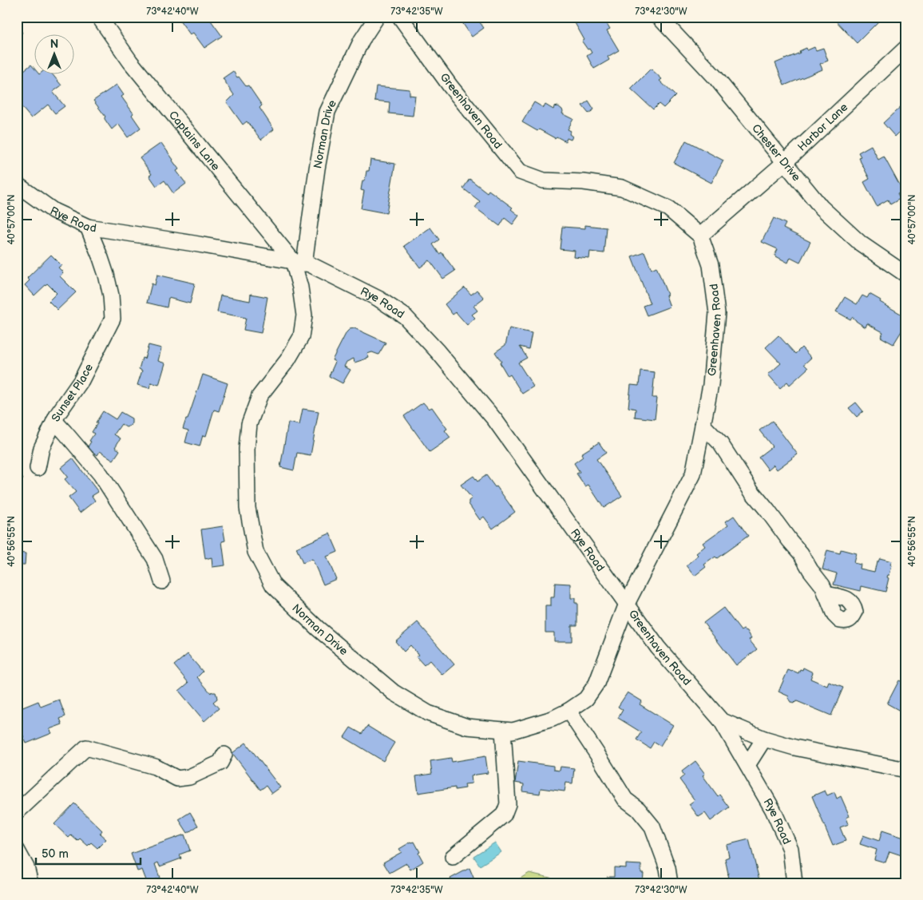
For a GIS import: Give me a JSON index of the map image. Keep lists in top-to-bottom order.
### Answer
{
  "streets": {
    "street": [
      "Greenhaven Road",
      "Harbor Lane",
      "Norman Drive",
      "Captains Lane",
      "Chester Drive",
      "Rye Road",
      "Sunset Place"
    ]
  },
  "crossings": [
    ["Greenhaven Road", "Harbor Lane"],
    ["Greenhaven Road", "Norman Drive"],
    ["Greenhaven Road", "Rye Road"],
    ["Harbor Lane", "Chester Drive"],
    ["Norman Drive", "Captains Lane"],
    ["Norman Drive", "Rye Road"],
    ["Captains Lane", "Rye Road"],
    ["Rye Road", "Sunset Place"]
  ],
  "scale_bar": "50 m",
  "north": "top",
  "coordinates": [
    "73°42'40\"W",
    "73°42'35\"W",
    "73°42'30\"W",
    "40°57'00\"N",
    "40°56'55\"N"
  ]
}
